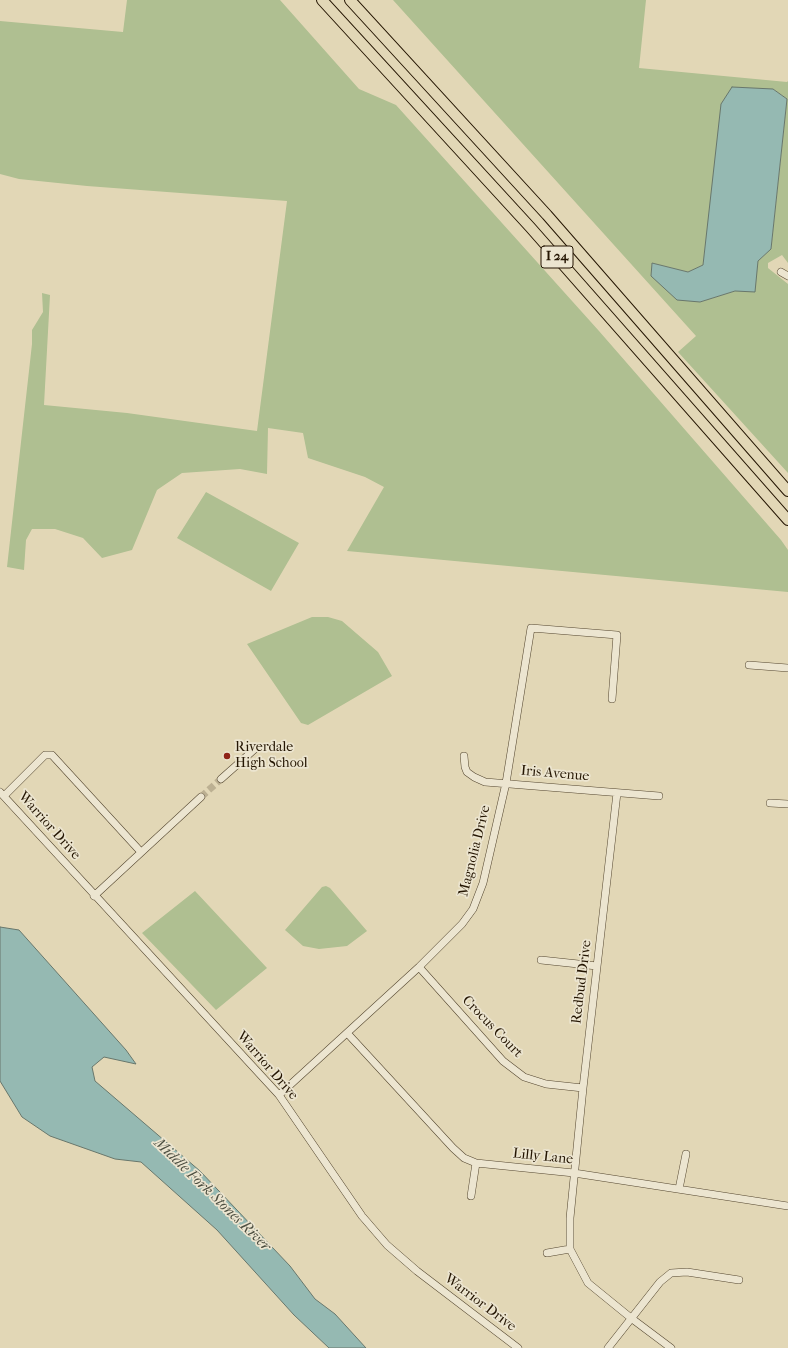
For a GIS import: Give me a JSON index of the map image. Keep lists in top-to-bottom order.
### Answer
{
  "streets": {
    "highway": ["I 24"],
    "street": [
      "Iris Avenue",
      "Warrior Drive",
      "Magnolia Drive",
      "Redbud Drive",
      "Crocus Court",
      "Lilly Lane"
    ]
  },
  "crossings": [
    ["Iris Avenue", "Magnolia Drive"],
    ["Iris Avenue", "Redbud Drive"],
    ["Warrior Drive", "Magnolia Drive"],
    ["Magnolia Drive", "Crocus Court"],
    ["Magnolia Drive", "Lilly Lane"],
    ["Redbud Drive", "Crocus Court"],
    ["Redbud Drive", "Lilly Lane"]
  ],
  "water": ["Middle Fork Stones River"],
  "places": ["Riverdale High School"]
}
